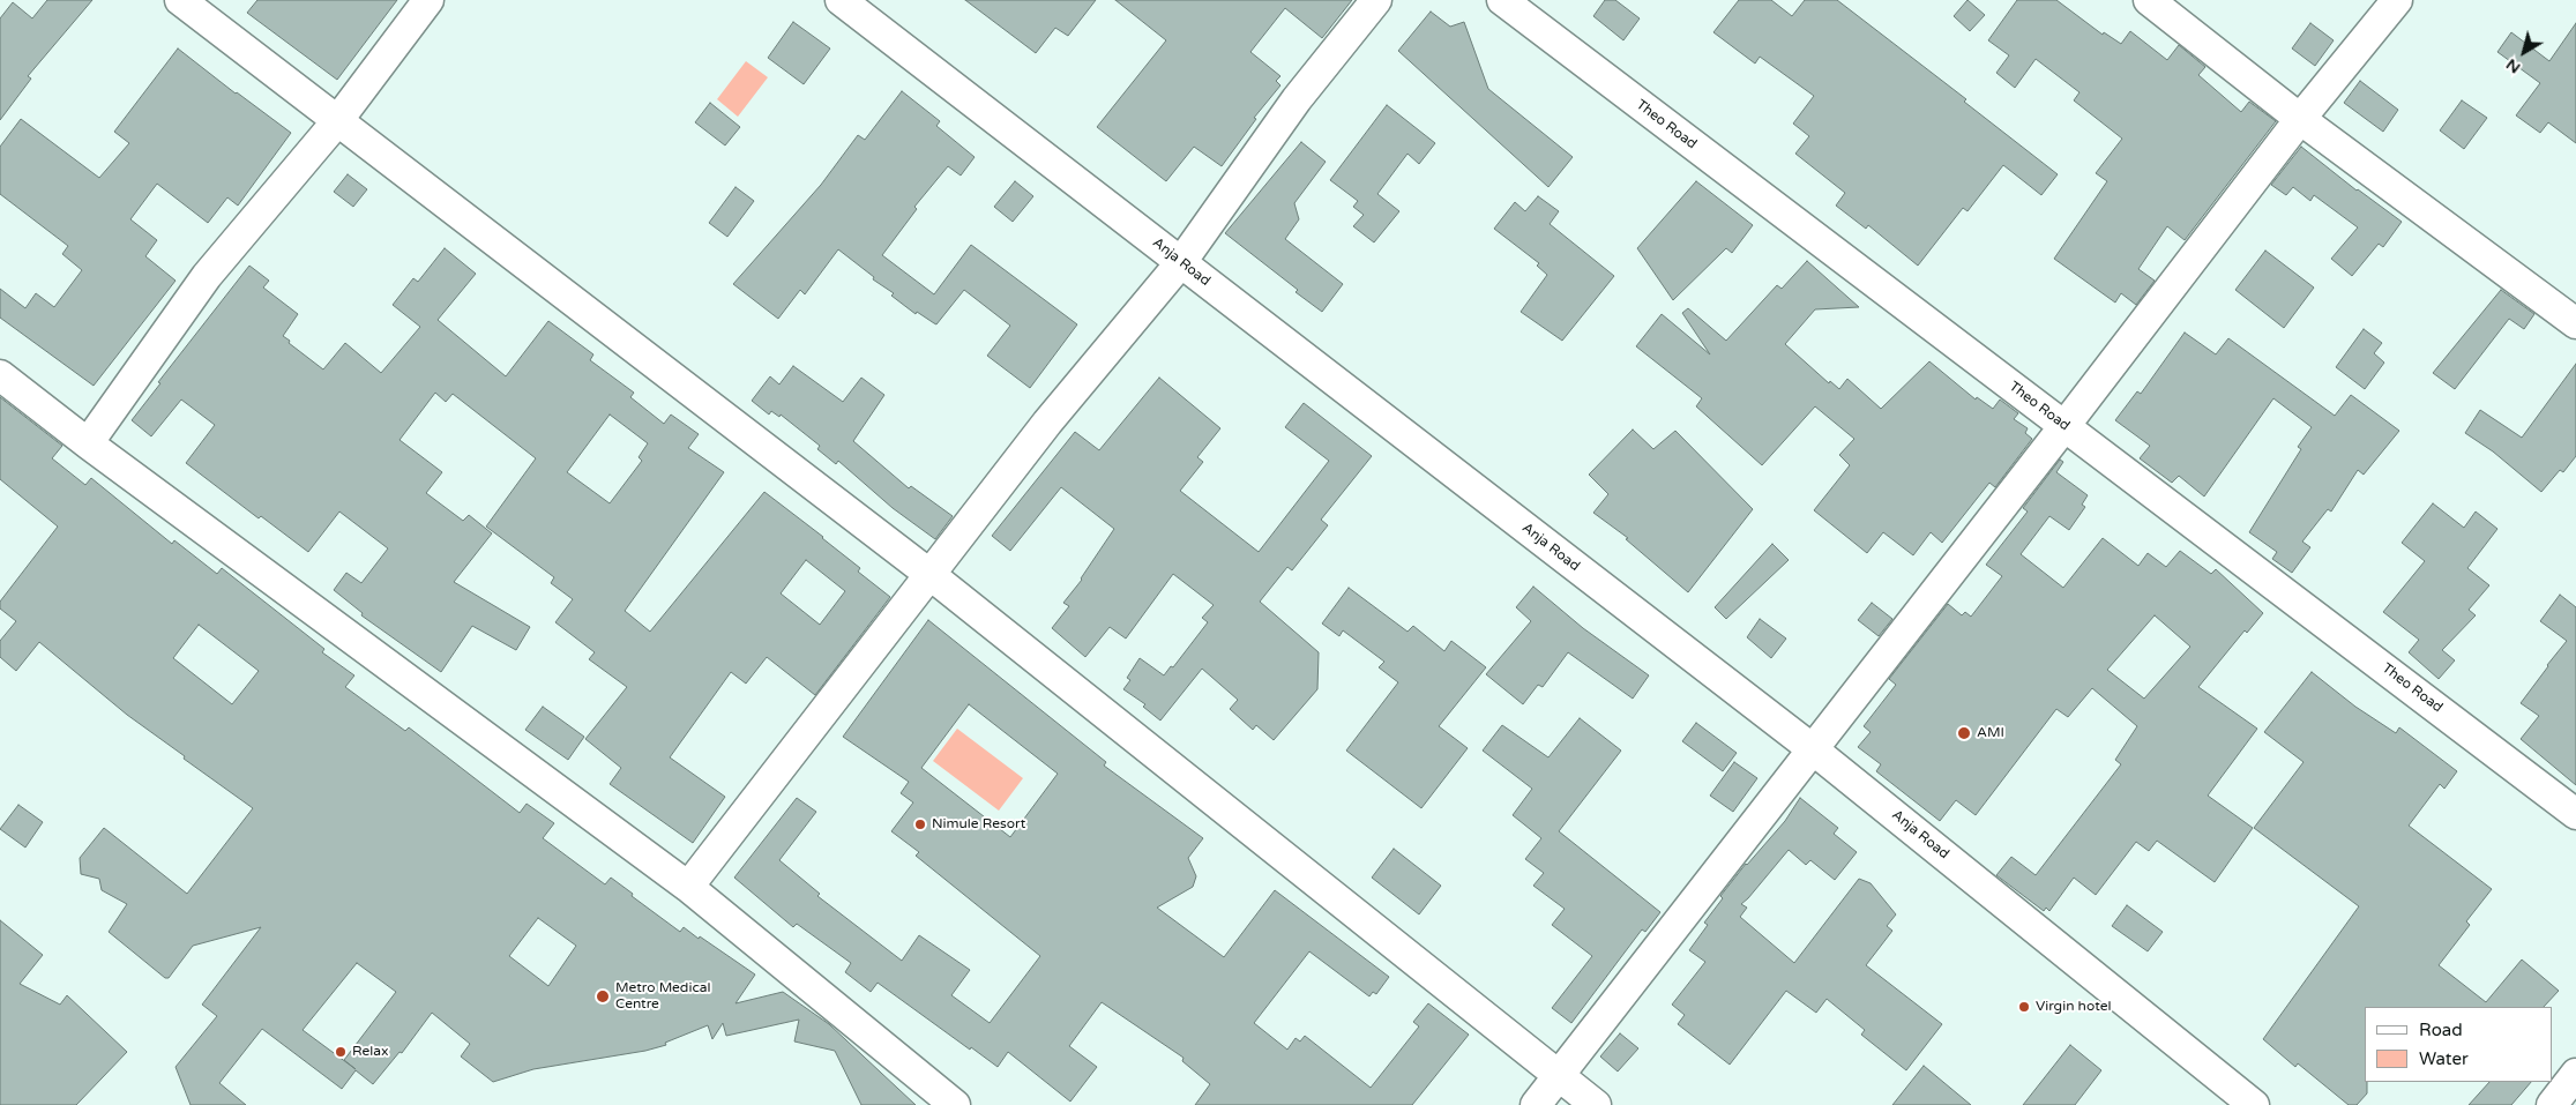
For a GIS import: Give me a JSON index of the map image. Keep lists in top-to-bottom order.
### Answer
{
  "streets": {
    "street": ["Theo Road", "Anja Road"]
  },
  "places": [
    "AMI",
    "Nimule Resort",
    "Metro Medical Centre",
    "Virgin hotel",
    "Relax"
  ],
  "legend": ["Road", "Water"],
  "north": "bottom left"
}
